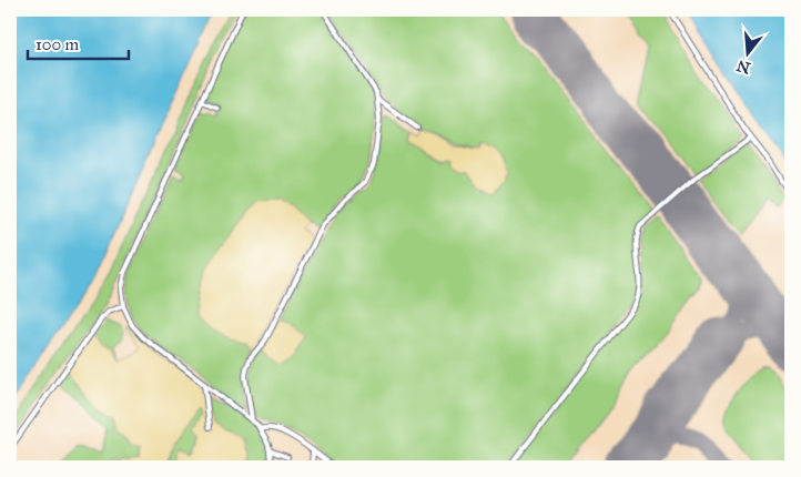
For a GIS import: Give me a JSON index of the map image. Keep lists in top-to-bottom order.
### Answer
{
  "scale_bar": "100 m",
  "north": "bottom"
}
